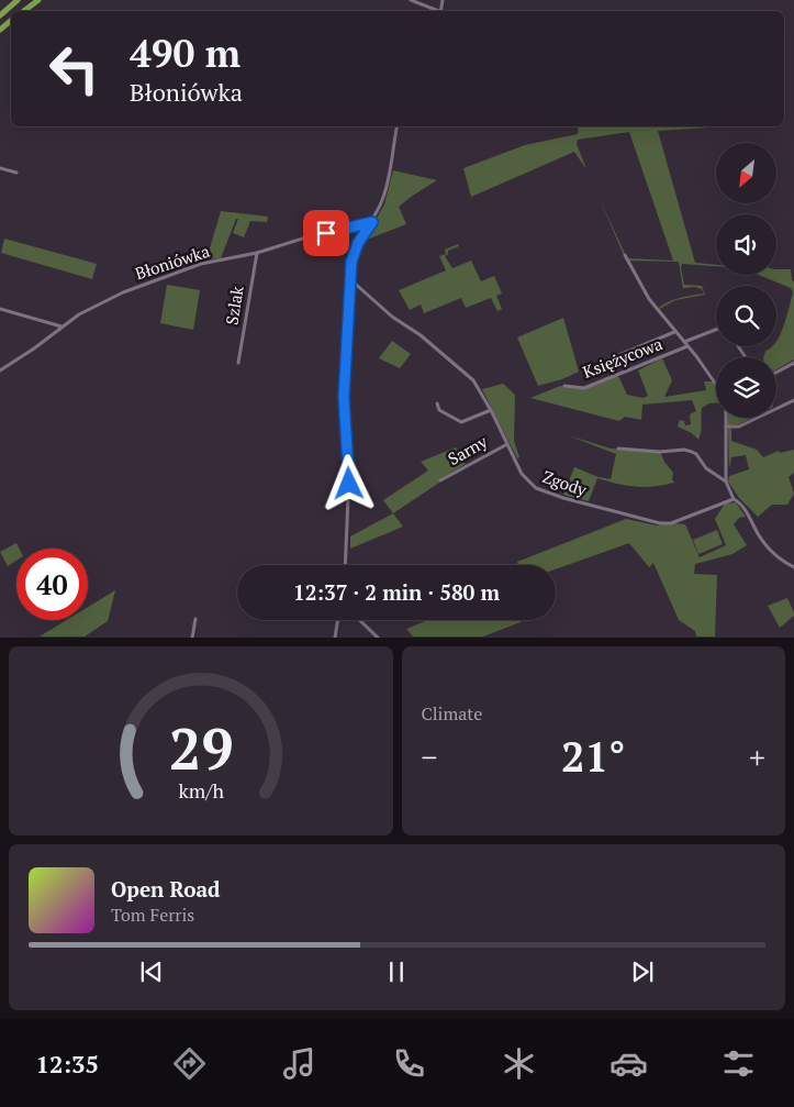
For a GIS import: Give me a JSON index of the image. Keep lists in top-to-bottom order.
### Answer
{
  "streets": {
    "street": [
      "Błoniówka",
      "Szlak",
      "Księżycowa",
      "Sarny",
      "Zgody"
    ]
  },
  "crossings": [
    ["Błoniówka", "Szlak"],
    ["Sarny", "Zgody"]
  ],
  "north": "bottom left",
  "page": {
    "turn": ["490 m", "Błoniówka"],
    "limit": "40",
    "trip": "12:37 · 2 min · 580 m",
    "tile": "Climate",
    "heat": ["−", "21°", "+"],
    "song": ["Open Road", "Tom Ferris"],
    "tabs": "12:35",
    "gauge": ["29", "km/h"]
  }
}
